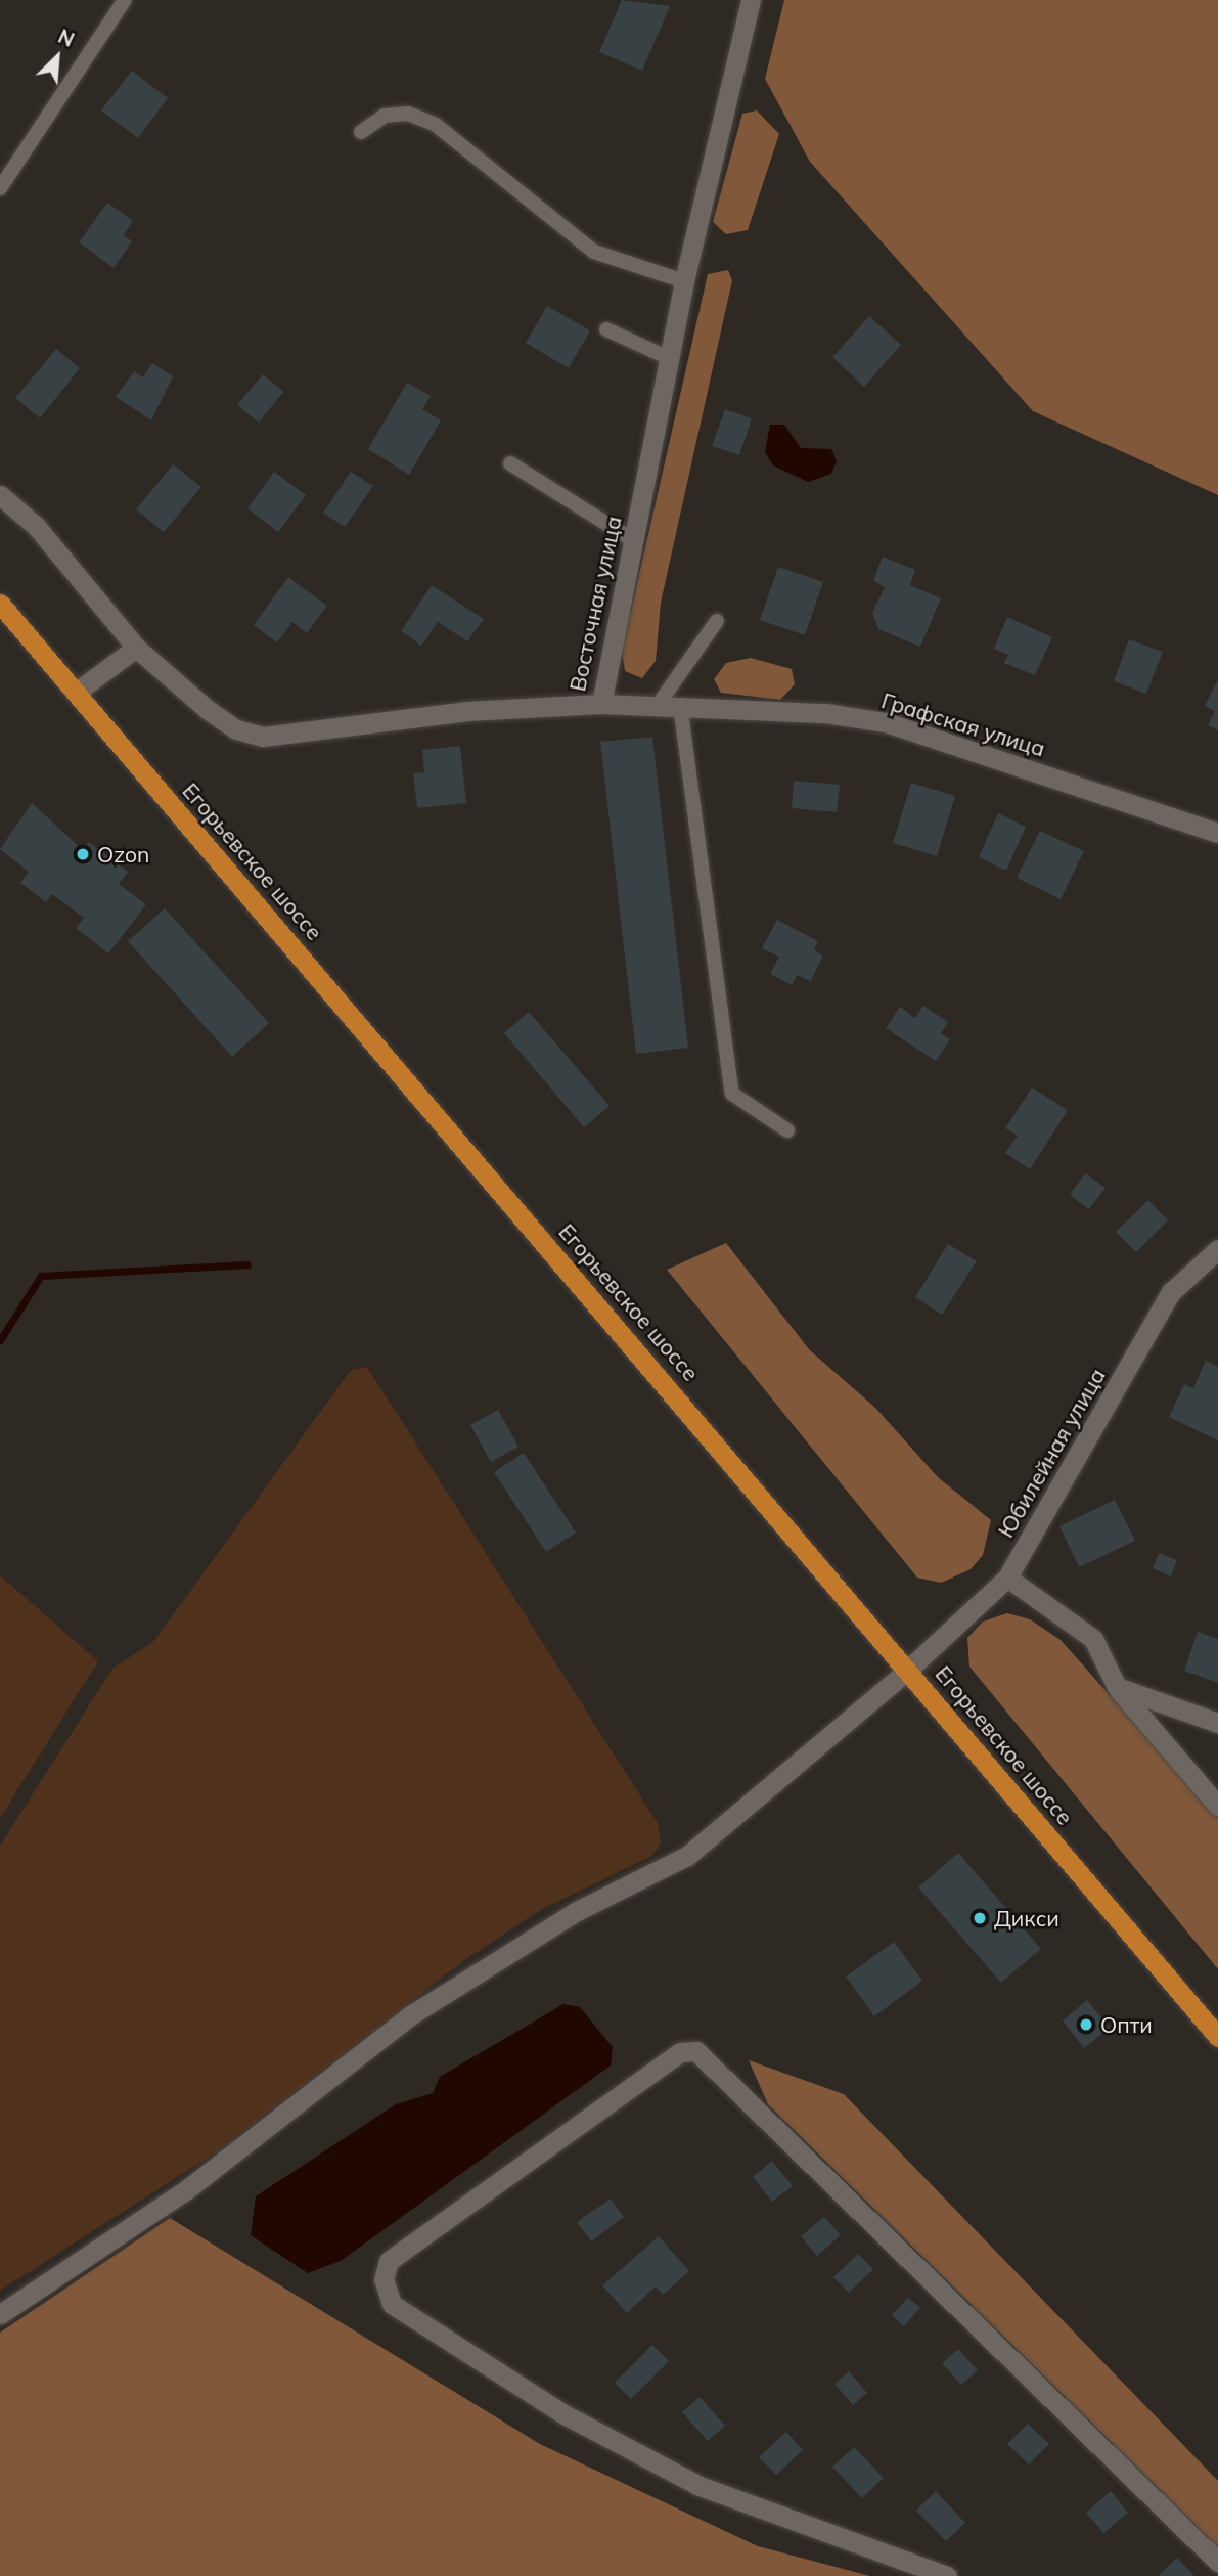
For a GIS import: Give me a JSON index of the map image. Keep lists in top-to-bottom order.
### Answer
{
  "streets": {
    "main road": ["Егорьевское шоссе"],
    "street": ["Восточная улица", "Графская улица", "Юбилейная улица"]
  },
  "crossings": [
    ["Восточная улица", "Графская улица"],
    ["Егорьевское шоссе", "Юбилейная улица"]
  ],
  "places": ["Ozon", "Дикси", "Опти"],
  "north": "top right"
}
